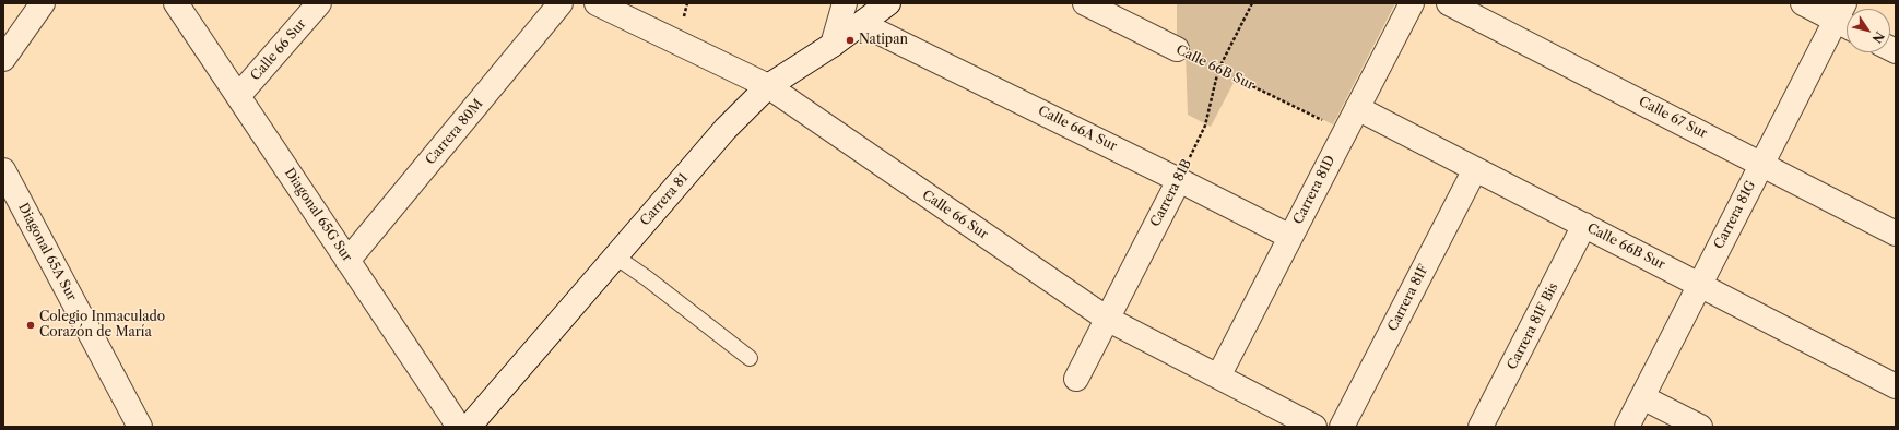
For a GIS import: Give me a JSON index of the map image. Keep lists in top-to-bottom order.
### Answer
{
  "streets": {
    "street": [
      "Calle 66 Sur",
      "Calle 66B Sur",
      "Calle 67 Sur",
      "Calle 66A Sur",
      "Carrera 80M",
      "Carrera 81D",
      "Carrera 81B",
      "Carrera 81",
      "Diagonal 65G Sur",
      "Carrera 81G",
      "Diagonal 65A Sur",
      "Carrera 81F",
      "Carrera 81F Bis"
    ]
  },
  "crossings": [
    ["Calle 66 Sur", "Carrera 81D"],
    ["Calle 66 Sur", "Carrera 81B"],
    ["Calle 66 Sur", "Carrera 81"],
    ["Calle 66 Sur", "Diagonal 65G Sur"],
    ["Calle 66B Sur", "Carrera 81D"],
    ["Calle 66B Sur", "Carrera 81B"],
    ["Calle 66B Sur", "Carrera 81G"],
    ["Calle 66B Sur", "Carrera 81F"],
    ["Calle 66B Sur", "Carrera 81F Bis"],
    ["Calle 67 Sur", "Carrera 81G"],
    ["Calle 66A Sur", "Carrera 81D"],
    ["Calle 66A Sur", "Carrera 81B"],
    ["Calle 66A Sur", "Carrera 81"],
    ["Carrera 80M", "Diagonal 65G Sur"]
  ],
  "places": ["Natipan", "Colegio Inmaculado Corazón de María"],
  "north": "bottom right"
}
